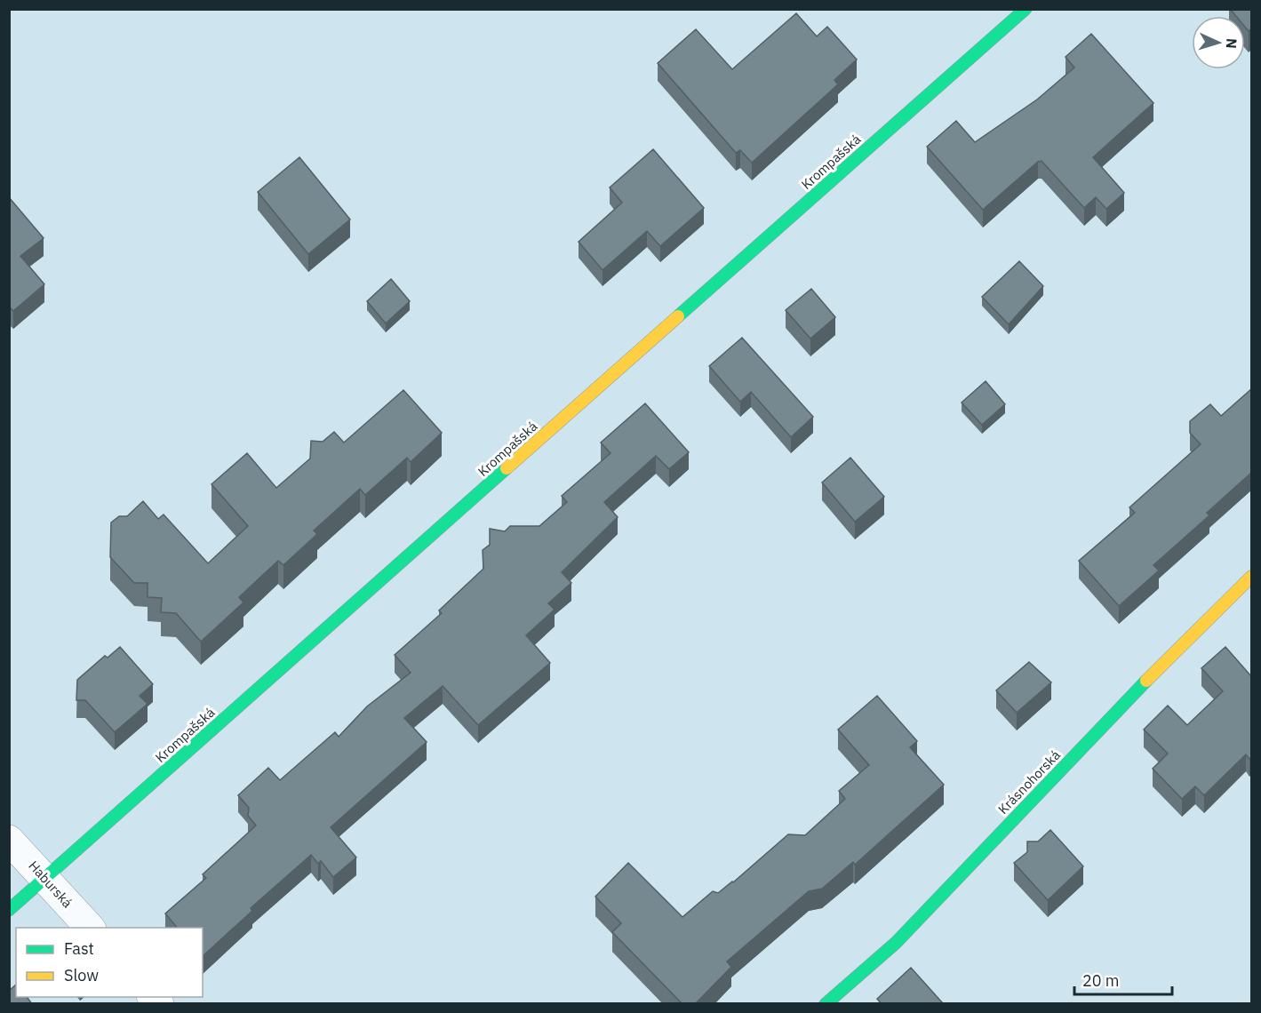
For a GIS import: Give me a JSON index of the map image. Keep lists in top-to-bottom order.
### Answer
{
  "streets": {
    "street": ["Krompašská", "Krásnohorská", "Haburská"]
  },
  "crossings": [
    ["Krompašská", "Haburská"]
  ],
  "legend": ["Fast", "Slow"],
  "scale_bar": "20 m",
  "north": "right"
}
